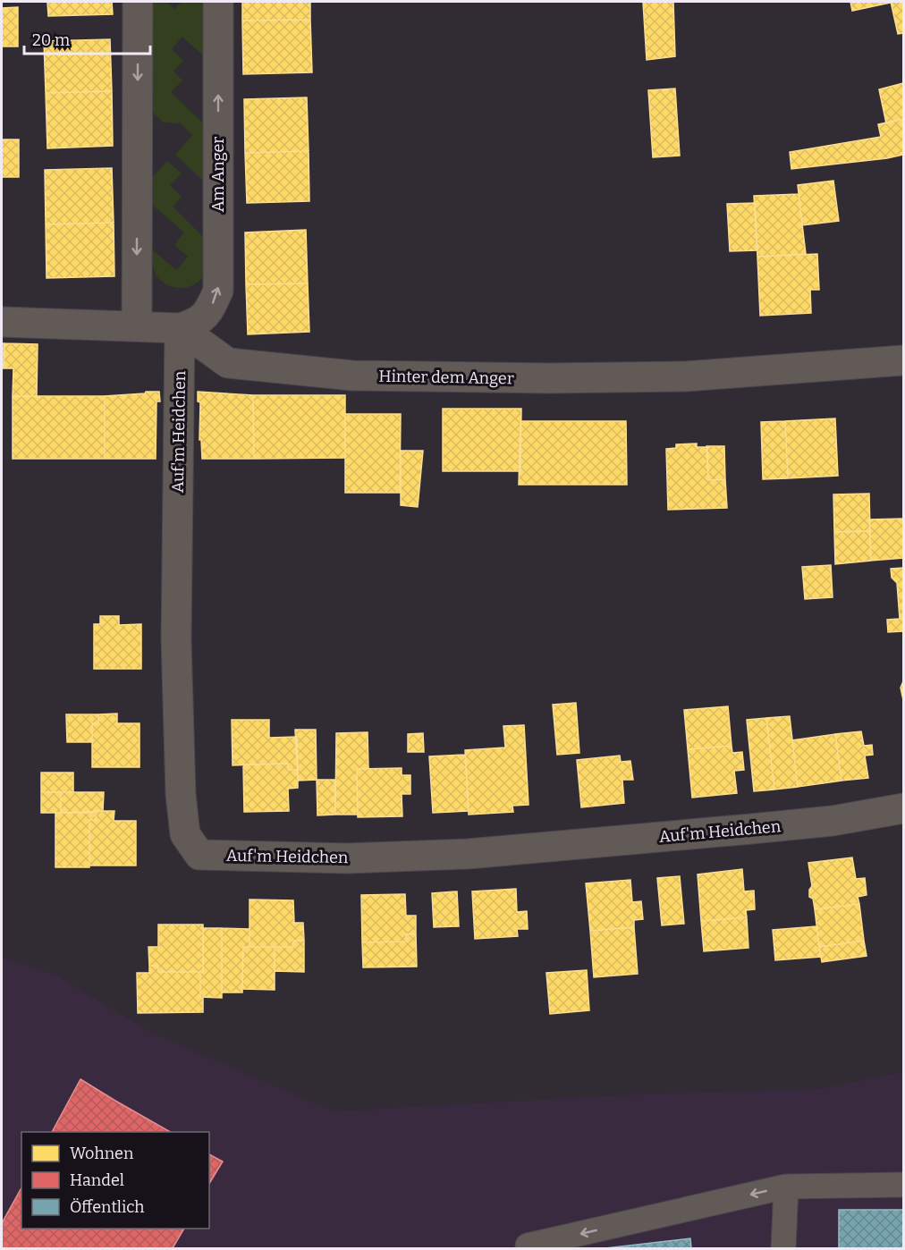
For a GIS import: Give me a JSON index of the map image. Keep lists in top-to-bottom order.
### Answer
{
  "streets": {
    "street": ["Am Anger", "Hinter dem Anger", "Auf'm Heidchen"]
  },
  "crossings": [
    ["Am Anger", "Hinter dem Anger"],
    ["Am Anger", "Auf'm Heidchen"],
    ["Hinter dem Anger", "Auf'm Heidchen"]
  ],
  "legend": ["Wohnen", "Handel", "Öffentlich"],
  "scale_bar": "20 m"
}
